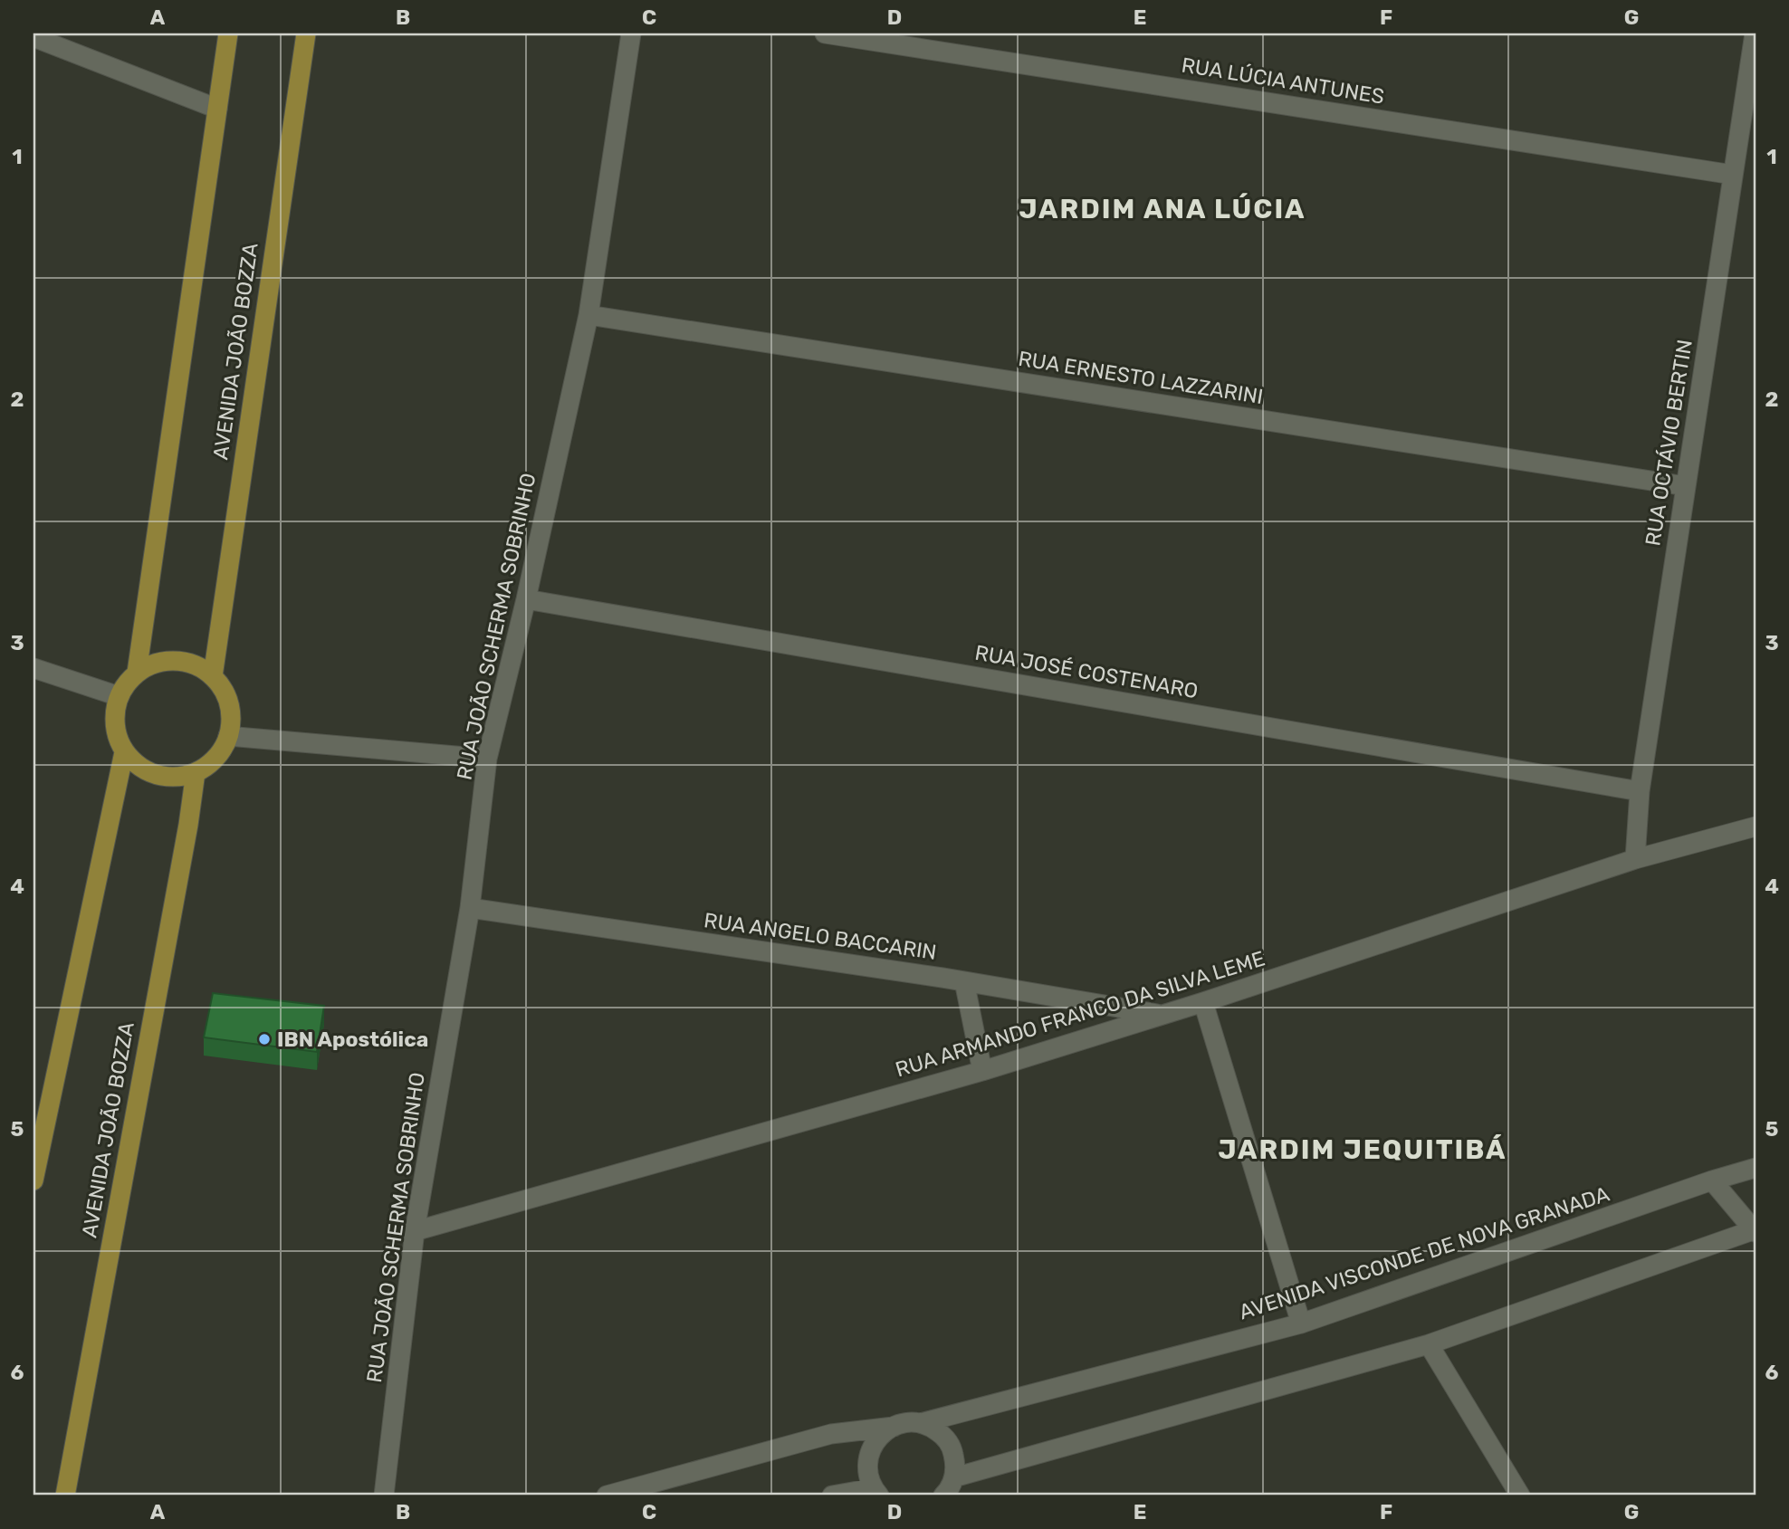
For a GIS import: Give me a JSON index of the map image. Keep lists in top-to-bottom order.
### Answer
{
  "streets": {
    "main road": ["AVENIDA JOÃO BOZZA"],
    "street": [
      "RUA LÚCIA ANTUNES",
      "RUA ERNESTO LAZZARINI",
      "RUA OCTÁVIO BERTIN",
      "RUA JOÃO SCHERMA SOBRINHO",
      "RUA JOSÉ COSTENARO",
      "RUA ANGELO BACCARIN",
      "RUA ARMANDO FRANCO DA SILVA LEME",
      "AVENIDA VISCONDE DE NOVA GRANADA"
    ]
  },
  "crossings": [
    ["RUA LÚCIA ANTUNES", "RUA OCTÁVIO BERTIN"],
    ["RUA ERNESTO LAZZARINI", "RUA OCTÁVIO BERTIN"],
    ["RUA ERNESTO LAZZARINI", "RUA JOÃO SCHERMA SOBRINHO"],
    ["RUA OCTÁVIO BERTIN", "RUA JOSÉ COSTENARO"],
    ["RUA OCTÁVIO BERTIN", "RUA ARMANDO FRANCO DA SILVA LEME"],
    ["RUA JOÃO SCHERMA SOBRINHO", "RUA JOSÉ COSTENARO"],
    ["RUA JOÃO SCHERMA SOBRINHO", "RUA ANGELO BACCARIN"],
    ["RUA JOÃO SCHERMA SOBRINHO", "RUA ARMANDO FRANCO DA SILVA LEME"],
    ["RUA ANGELO BACCARIN", "RUA ARMANDO FRANCO DA SILVA LEME"]
  ],
  "districts": ["JARDIM ANA LÚCIA", "JARDIM JEQUITIBÁ"],
  "places": ["IBN Apostólica"],
  "grid": {
    "columns": [
      "A",
      "B",
      "C",
      "D",
      "E",
      "F",
      "G"
    ],
    "rows": [
      "1",
      "2",
      "3",
      "4",
      "5",
      "6"
    ]
  }
}
